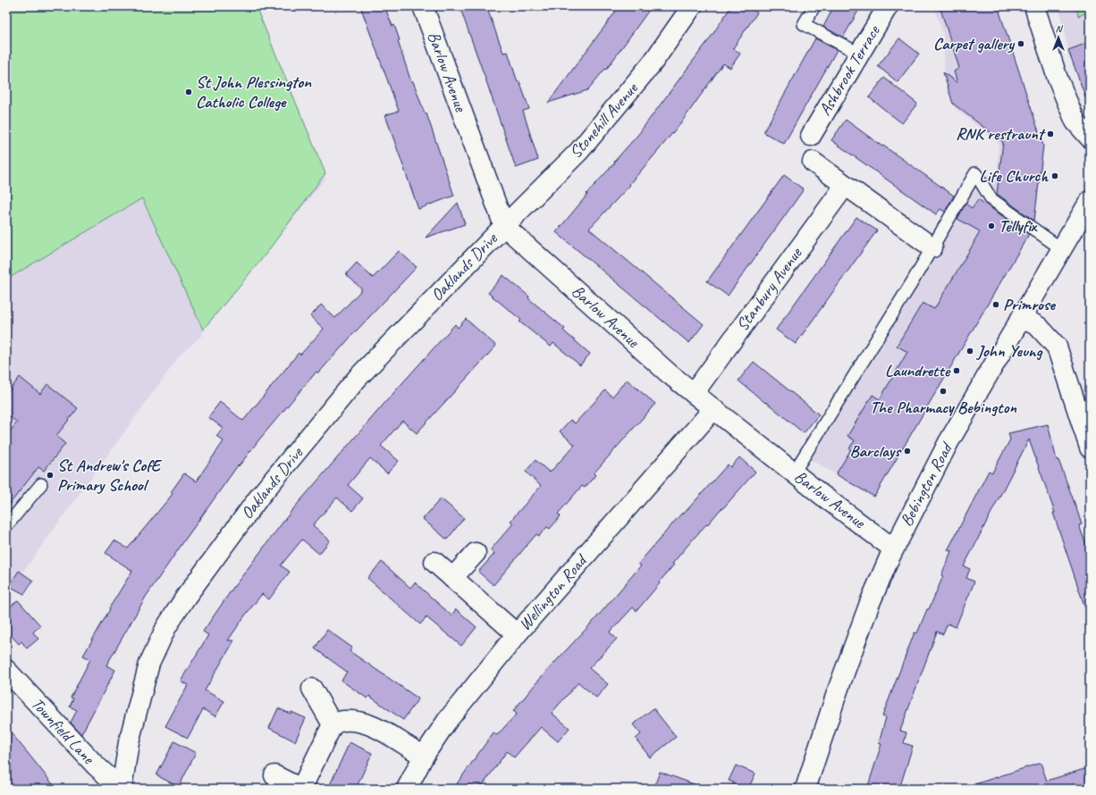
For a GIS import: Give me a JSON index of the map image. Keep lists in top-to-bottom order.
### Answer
{
  "streets": {
    "street": [
      "Ashbrook Terrace",
      "Barlow Avenue",
      "Stonehill Avenue",
      "Oaklands Drive",
      "Stanbury Avenue",
      "Bebington Road",
      "Wellington Road",
      "Townfield Lane"
    ]
  },
  "crossings": [
    ["Barlow Avenue", "Stonehill Avenue"],
    ["Barlow Avenue", "Oaklands Drive"],
    ["Barlow Avenue", "Stanbury Avenue"],
    ["Barlow Avenue", "Bebington Road"],
    ["Barlow Avenue", "Wellington Road"],
    ["Stonehill Avenue", "Oaklands Drive"],
    ["Oaklands Drive", "Townfield Lane"]
  ],
  "places": [
    "Carpet gallery",
    "St John Plessington Catholic College",
    "RNK restraunt",
    "Life Church",
    "Tellyfix",
    "Primrose",
    "John Yeung",
    "Laundrette",
    "The Pharmacy Bebington",
    "Barclays",
    "St Andrew's CofE Primary School"
  ],
  "north": "top"
}
